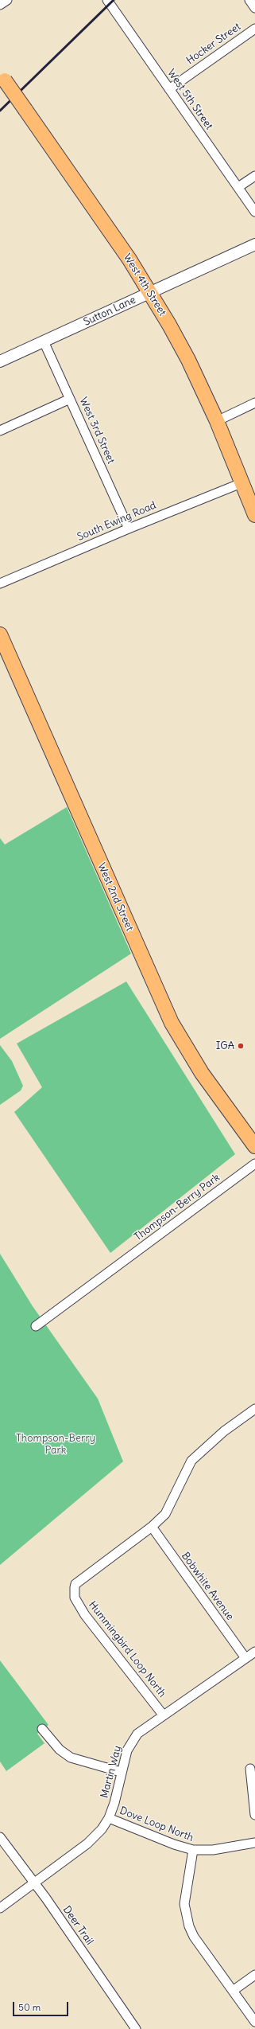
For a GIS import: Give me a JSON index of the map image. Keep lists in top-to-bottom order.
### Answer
{
  "streets": {
    "main road": ["West 4th Street", "West 2nd Street"],
    "street": [
      "Hocker Street",
      "West 5th Street",
      "Sutton Lane",
      "West 3rd Street",
      "South Ewing Road",
      "Thompson-Berry Park",
      "Bobwhite Avenue",
      "Hummingbird Loop North",
      "Martin Way",
      "Dove Loop North",
      "Deer Trail"
    ]
  },
  "crossings": [
    ["Hocker Street", "West 5th Street"],
    ["West 4th Street", "Sutton Lane"],
    ["West 4th Street", "South Ewing Road"],
    ["Sutton Lane", "West 3rd Street"],
    ["West 3rd Street", "South Ewing Road"],
    ["Bobwhite Avenue", "Hummingbird Loop North"],
    ["Bobwhite Avenue", "Martin Way"],
    ["Hummingbird Loop North", "Martin Way"],
    ["Martin Way", "Dove Loop North"],
    ["Martin Way", "Deer Trail"]
  ],
  "parks": ["Thompson-Berry Park"],
  "places": ["IGA"],
  "scale_bar": "50 m"
}
